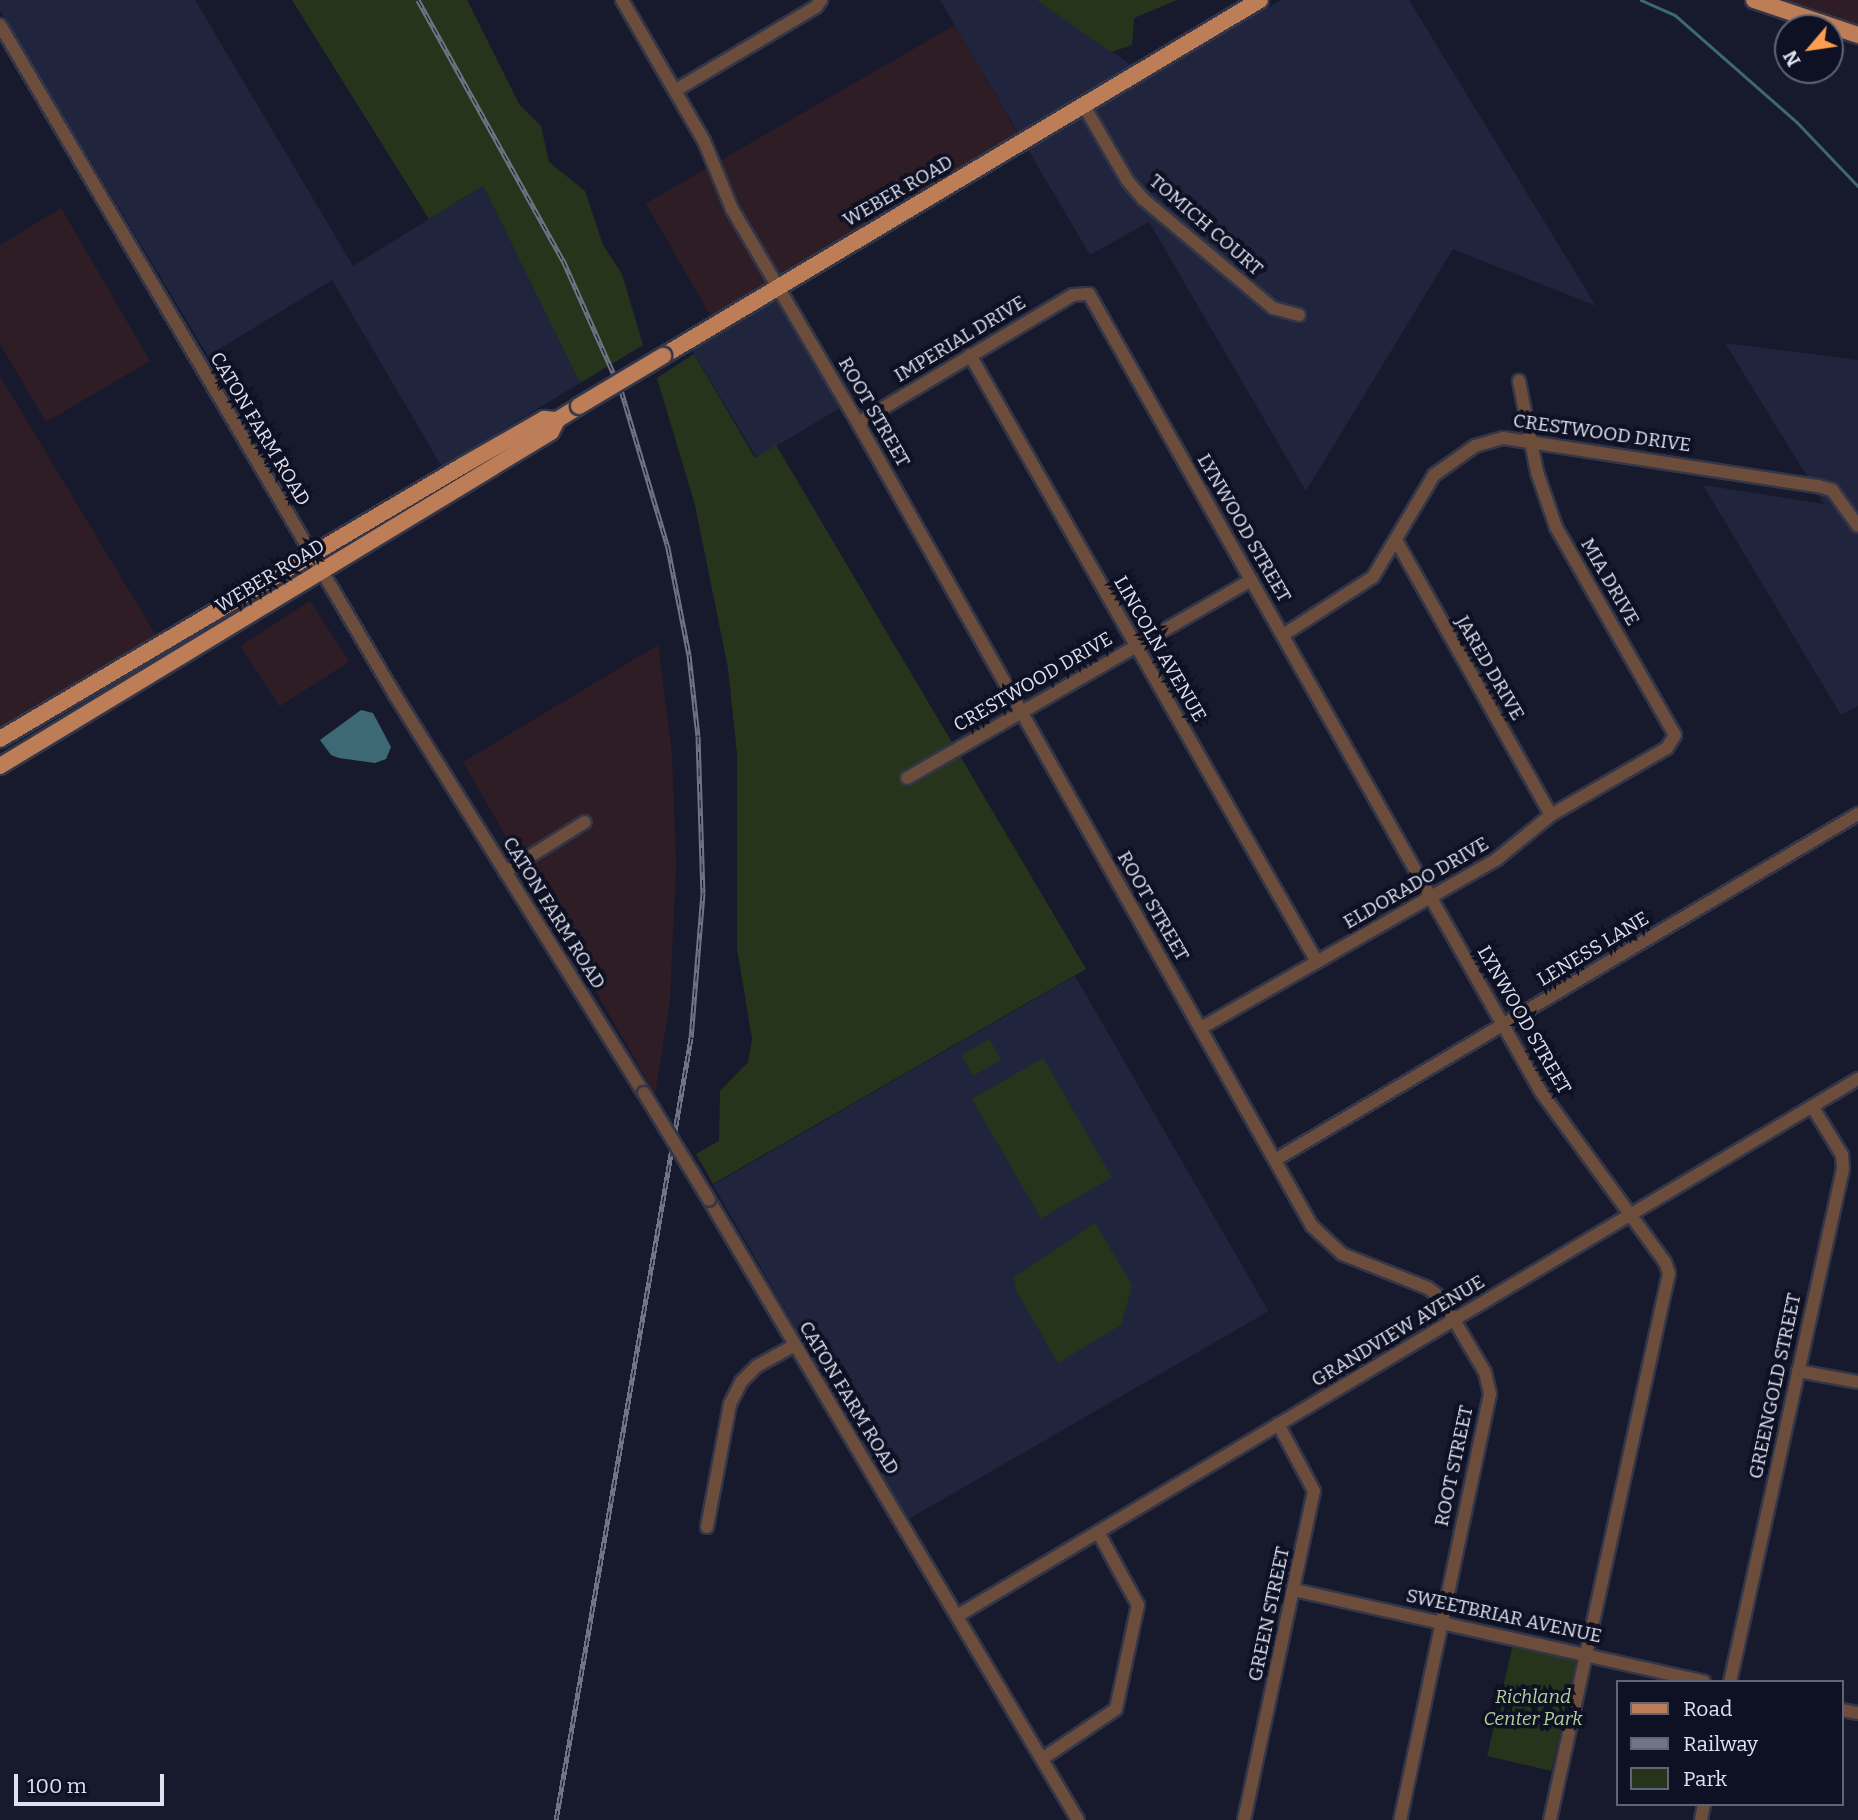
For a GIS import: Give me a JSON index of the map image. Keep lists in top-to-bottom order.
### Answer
{
  "streets": {
    "main road": ["WEBER ROAD"],
    "street": [
      "TOMICH COURT",
      "IMPERIAL DRIVE",
      "ROOT STREET",
      "CATON FARM ROAD",
      "CRESTWOOD DRIVE",
      "LYNWOOD STREET",
      "MIA DRIVE",
      "LINCOLN AVENUE",
      "JARED DRIVE",
      "ELDORADO DRIVE",
      "LENESS LANE",
      "GRANDVIEW AVENUE",
      "GREENGOLD STREET",
      "GREEN STREET",
      "SWEETBRIAR AVENUE"
    ]
  },
  "crossings": [
    ["WEBER ROAD", "TOMICH COURT"],
    ["WEBER ROAD", "ROOT STREET"],
    ["WEBER ROAD", "CATON FARM ROAD"],
    ["IMPERIAL DRIVE", "ROOT STREET"],
    ["IMPERIAL DRIVE", "LYNWOOD STREET"],
    ["IMPERIAL DRIVE", "LINCOLN AVENUE"],
    ["ROOT STREET", "CRESTWOOD DRIVE"],
    ["ROOT STREET", "ELDORADO DRIVE"],
    ["ROOT STREET", "LENESS LANE"],
    ["ROOT STREET", "GRANDVIEW AVENUE"],
    ["ROOT STREET", "SWEETBRIAR AVENUE"],
    ["CATON FARM ROAD", "GRANDVIEW AVENUE"],
    ["CRESTWOOD DRIVE", "LYNWOOD STREET"],
    ["CRESTWOOD DRIVE", "MIA DRIVE"],
    ["CRESTWOOD DRIVE", "LINCOLN AVENUE"],
    ["CRESTWOOD DRIVE", "JARED DRIVE"],
    ["LYNWOOD STREET", "ELDORADO DRIVE"],
    ["LYNWOOD STREET", "LENESS LANE"],
    ["LYNWOOD STREET", "GRANDVIEW AVENUE"],
    ["LYNWOOD STREET", "SWEETBRIAR AVENUE"],
    ["MIA DRIVE", "ELDORADO DRIVE"],
    ["LINCOLN AVENUE", "ELDORADO DRIVE"],
    ["JARED DRIVE", "ELDORADO DRIVE"],
    ["GRANDVIEW AVENUE", "GREENGOLD STREET"],
    ["GRANDVIEW AVENUE", "GREEN STREET"],
    ["GREEN STREET", "SWEETBRIAR AVENUE"]
  ],
  "parks": ["Richland Center Park"],
  "legend": ["Road", "Railway", "Park"],
  "scale_bar": "100 m",
  "north": "bottom left"
}
